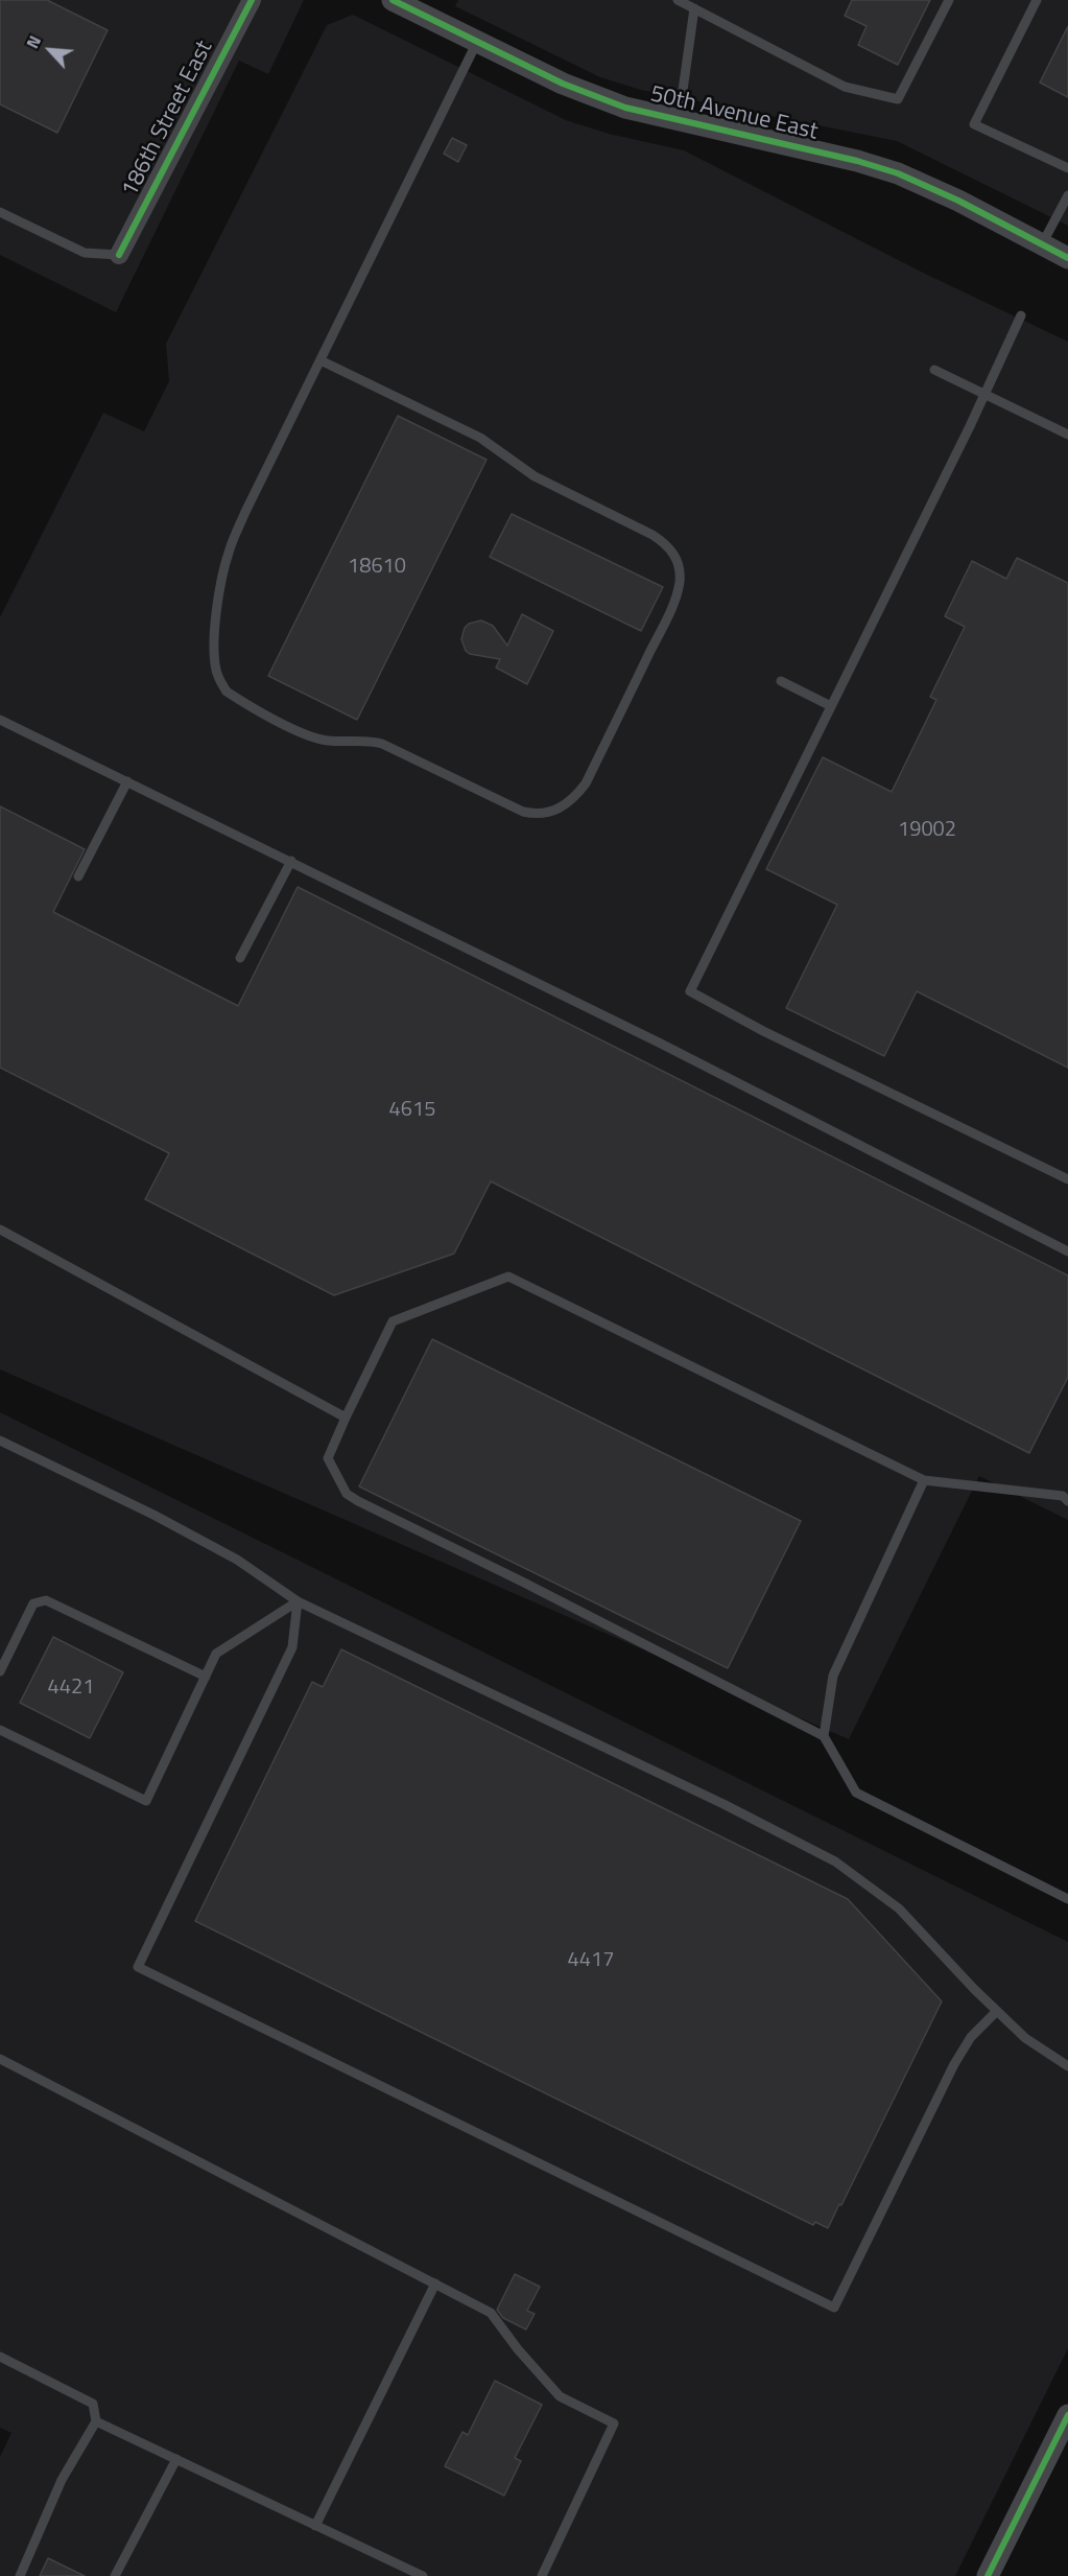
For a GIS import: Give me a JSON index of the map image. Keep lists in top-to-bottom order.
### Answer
{
  "streets": {
    "street": ["50th Avenue East", "186th Street East"]
  },
  "house_numbers": [
    "18610",
    "19002",
    "4615",
    "4421",
    "4417"
  ],
  "north": "top left"
}
